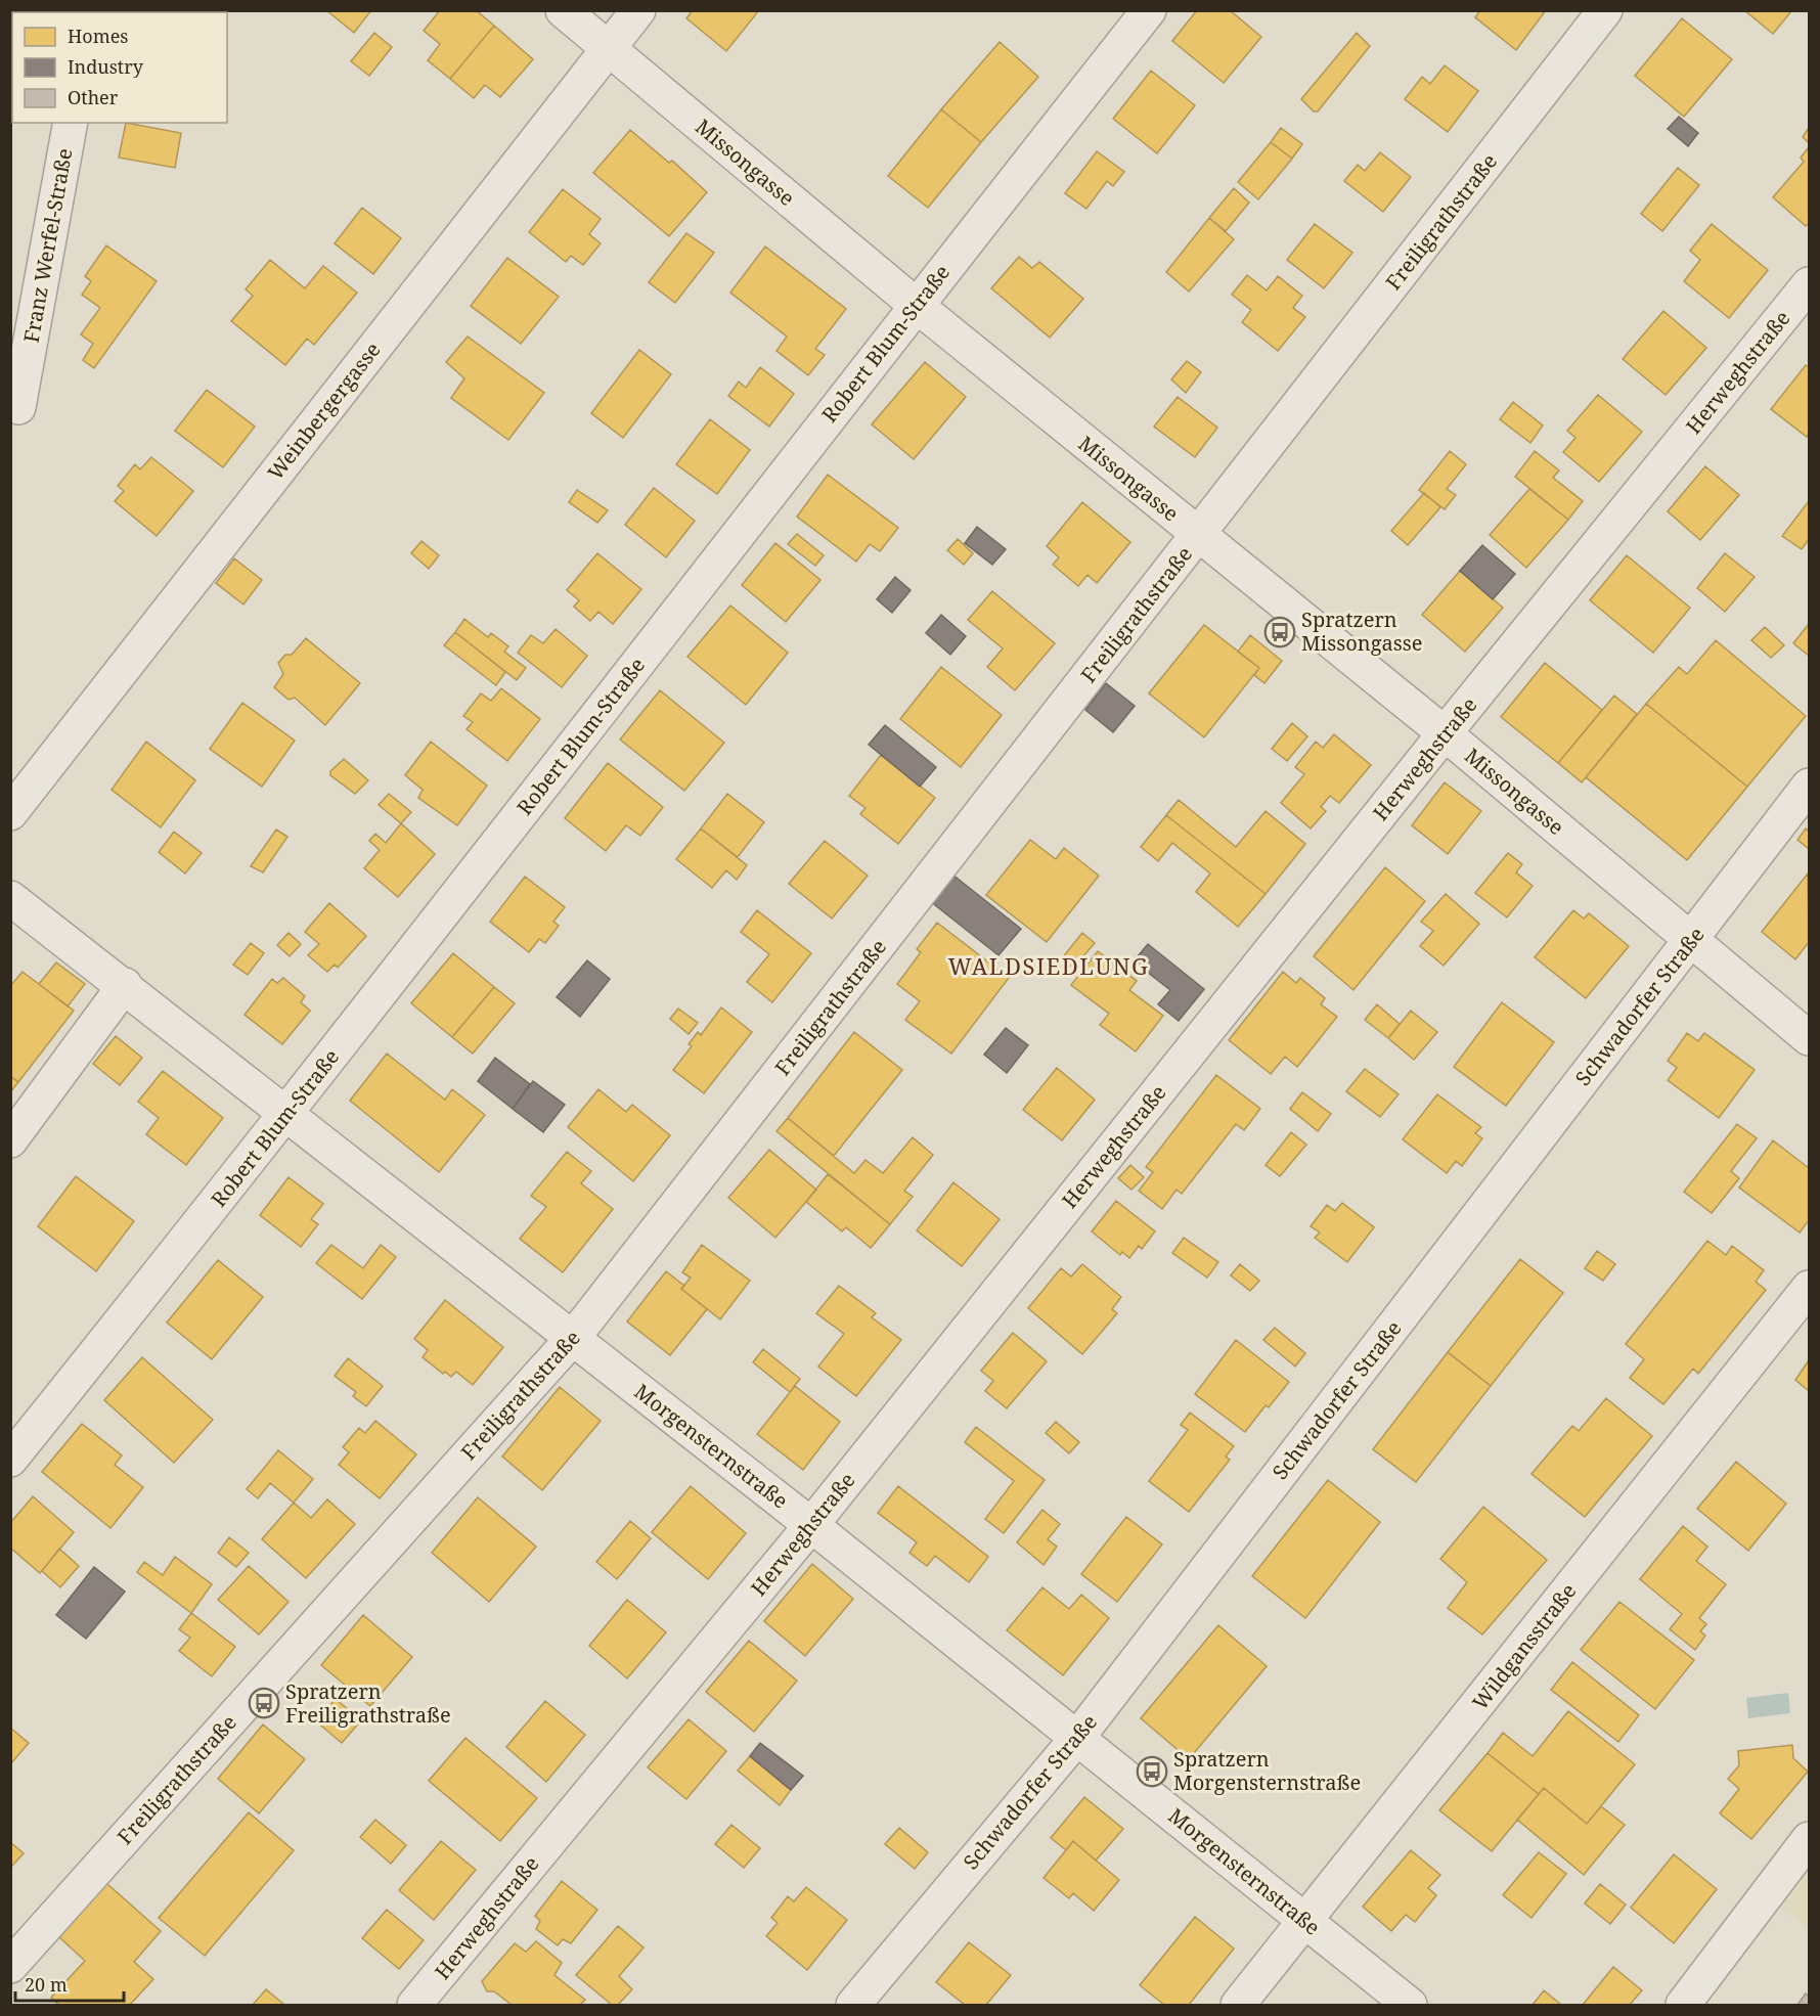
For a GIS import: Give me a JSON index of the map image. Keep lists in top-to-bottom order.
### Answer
{
  "streets": {
    "street": [
      "Missongasse",
      "Freiligrathstraße",
      "Franz Werfel-Straße",
      "Robert Blum-Straße",
      "Herweghstraße",
      "Weinbergergasse",
      "Schwadorfer Straße",
      "Morgensternstraße",
      "Wildgansstraße"
    ]
  },
  "crossings": [
    ["Missongasse", "Freiligrathstraße"],
    ["Missongasse", "Robert Blum-Straße"],
    ["Missongasse", "Herweghstraße"],
    ["Missongasse", "Weinbergergasse"],
    ["Missongasse", "Schwadorfer Straße"],
    ["Freiligrathstraße", "Morgensternstraße"],
    ["Robert Blum-Straße", "Morgensternstraße"],
    ["Herweghstraße", "Morgensternstraße"],
    ["Schwadorfer Straße", "Morgensternstraße"],
    ["Morgensternstraße", "Wildgansstraße"]
  ],
  "districts": ["WALDSIEDLUNG"],
  "places": {
    "bus stop": ["Spratzern Missongasse", "Spratzern Freiligrathstraße", "Spratzern Morgensternstraße"]
  },
  "legend": ["Homes", "Industry", "Other"],
  "scale_bar": "20 m"
}
